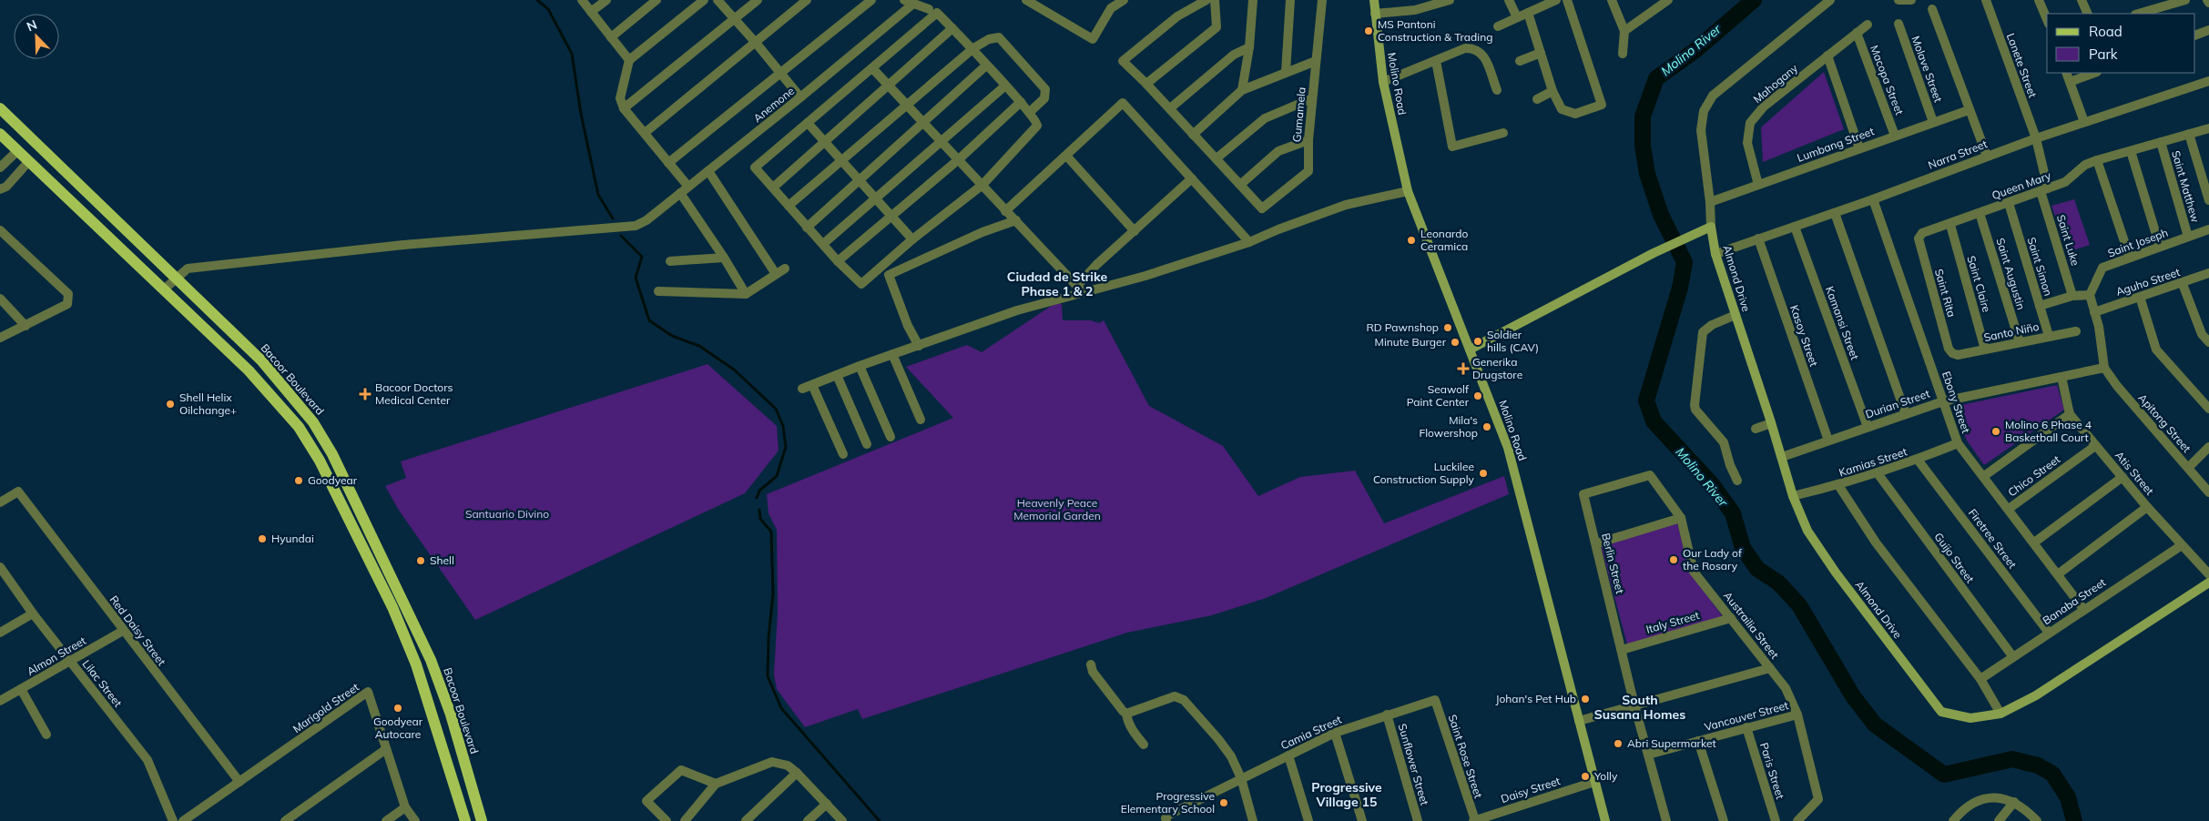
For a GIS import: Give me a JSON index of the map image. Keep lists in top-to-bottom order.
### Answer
{
  "streets": {
    "main road": ["Bacoor Boulevard"],
    "street": [
      "Lanete Street",
      "Molave Street",
      "Macopa Street",
      "Molino Road",
      "Mahogany",
      "Anemone",
      "Gumamela",
      "Lumbang Street",
      "Narra Street",
      "Queen Mary",
      "Saint Matthew",
      "Saint Luke",
      "Saint Joseph",
      "Saint Simon",
      "Saint Augustin",
      "Almond Drive",
      "Aguho Street",
      "Saint Claire",
      "Saint Rita",
      "Kamansi Street",
      "Santo Niño",
      "Kasoy Street",
      "Ebony Street",
      "Durian Street",
      "Apitong Street",
      "Kamias Street",
      "Atis Street",
      "Chico Street",
      "Firetree Street",
      "Guijo Street",
      "Berlin Street",
      "Banaba Street",
      "Italy Street",
      "Austrailia Street",
      "Red Daisy Street",
      "Almon Street",
      "Lilac Street",
      "Marigold Street",
      "Vancouver Street",
      "Camia Street",
      "Saint Rose Street",
      "Sunflower Street",
      "Paris Street",
      "Daisy Street"
    ]
  },
  "crossings": [
    ["Lanete Street", "Narra Street"],
    ["Lanete Street", "Queen Mary"],
    ["Lanete Street", "Saint Luke"],
    ["Molave Street", "Lumbang Street"],
    ["Macopa Street", "Mahogany"],
    ["Macopa Street", "Lumbang Street"],
    ["Molino Road", "Daisy Street"],
    ["Mahogany", "Lumbang Street"],
    ["Anemone", "Bacoor Boulevard"],
    ["Narra Street", "Almond Drive"],
    ["Narra Street", "Kamansi Street"],
    ["Narra Street", "Kasoy Street"],
    ["Narra Street", "Ebony Street"],
    ["Queen Mary", "Saint Matthew"],
    ["Queen Mary", "Saint Luke"],
    ["Queen Mary", "Saint Simon"],
    ["Queen Mary", "Saint Augustin"],
    ["Queen Mary", "Saint Claire"],
    ["Queen Mary", "Saint Rita"],
    ["Saint Matthew", "Saint Joseph"],
    ["Saint Simon", "Santo Niño"],
    ["Saint Augustin", "Santo Niño"],
    ["Almond Drive", "Durian Street"],
    ["Almond Drive", "Kamias Street"],
    ["Saint Claire", "Santo Niño"],
    ["Saint Rita", "Santo Niño"],
    ["Kamansi Street", "Durian Street"],
    ["Kasoy Street", "Durian Street"],
    ["Ebony Street", "Durian Street"],
    ["Ebony Street", "Kamias Street"],
    ["Ebony Street", "Chico Street"],
    ["Ebony Street", "Banaba Street"],
    ["Durian Street", "Apitong Street"],
    ["Durian Street", "Atis Street"],
    ["Kamias Street", "Firetree Street"],
    ["Kamias Street", "Guijo Street"],
    ["Atis Street", "Chico Street"],
    ["Atis Street", "Banaba Street"],
    ["Firetree Street", "Banaba Street"],
    ["Guijo Street", "Banaba Street"],
    ["Berlin Street", "Italy Street"],
    ["Berlin Street", "Austrailia Street"],
    ["Berlin Street", "Vancouver Street"],
    ["Italy Street", "Austrailia Street"],
    ["Austrailia Street", "Vancouver Street"],
    ["Red Daisy Street", "Almon Street"],
    ["Red Daisy Street", "Marigold Street"],
    ["Almon Street", "Lilac Street"],
    ["Vancouver Street", "Paris Street"],
    ["Camia Street", "Saint Rose Street"],
    ["Camia Street", "Sunflower Street"],
    ["Saint Rose Street", "Daisy Street"]
  ],
  "districts": ["Ciudad de Strike Phase 1 & 2", "South Susana Homes", "Progressive Village 15"],
  "water": ["Molino River"],
  "parks": ["Heavenly Peace Memorial Garden", "Santuario Divino"],
  "places": {
    "other": [
      "MS Pantoni Construction & Trading",
      "Leonardo Ceramica",
      "RD Pawnshop",
      "Soldier hills (CAV)",
      "Minute Burger",
      "Seawolf Paint Center",
      "Shell Helix Oilchange+",
      "Mila's Flowershop",
      "Molino 6 Phase 4 Basketball Court",
      "Luckilee Construction Supply",
      "Goodyear",
      "Hyundai",
      "Our Lady of the Rosary",
      "Shell",
      "Johan's Pet Hub",
      "Goodyear Autocare",
      "Abri Supermarket",
      "Yolly",
      "Progressive Elementary School"
    ],
    "health": ["Generika Drugstore", "Bacoor Doctors Medical Center"]
  },
  "legend": ["Road", "Park"],
  "north": "top left"
}
